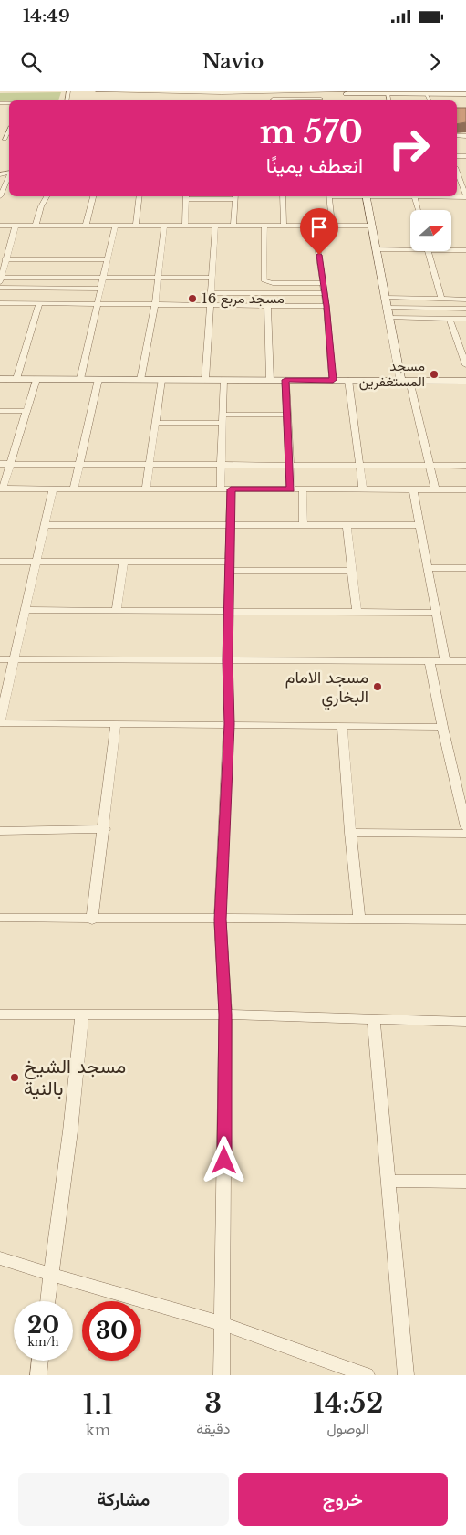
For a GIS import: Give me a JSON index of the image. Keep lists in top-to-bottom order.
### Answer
{
  "places": [
    "مسجد مربع 16",
    "مسجد المستغفرين",
    "مسجد الامام البخاري",
    "مسجد الشيخ بالنية"
  ],
  "north": "right",
  "page": {
    "status": "14:49",
    "header": "Navio",
    "turn": ["570 m", "انعطف يمينًا"],
    "speed": "20 km/h",
    "limit": "30",
    "eta": [
      "14:52",
      "الوصول",
      "3",
      "دقيقة",
      "1.1",
      "km"
    ],
    "buttons": ["خروج", "مشاركة"]
  }
}
